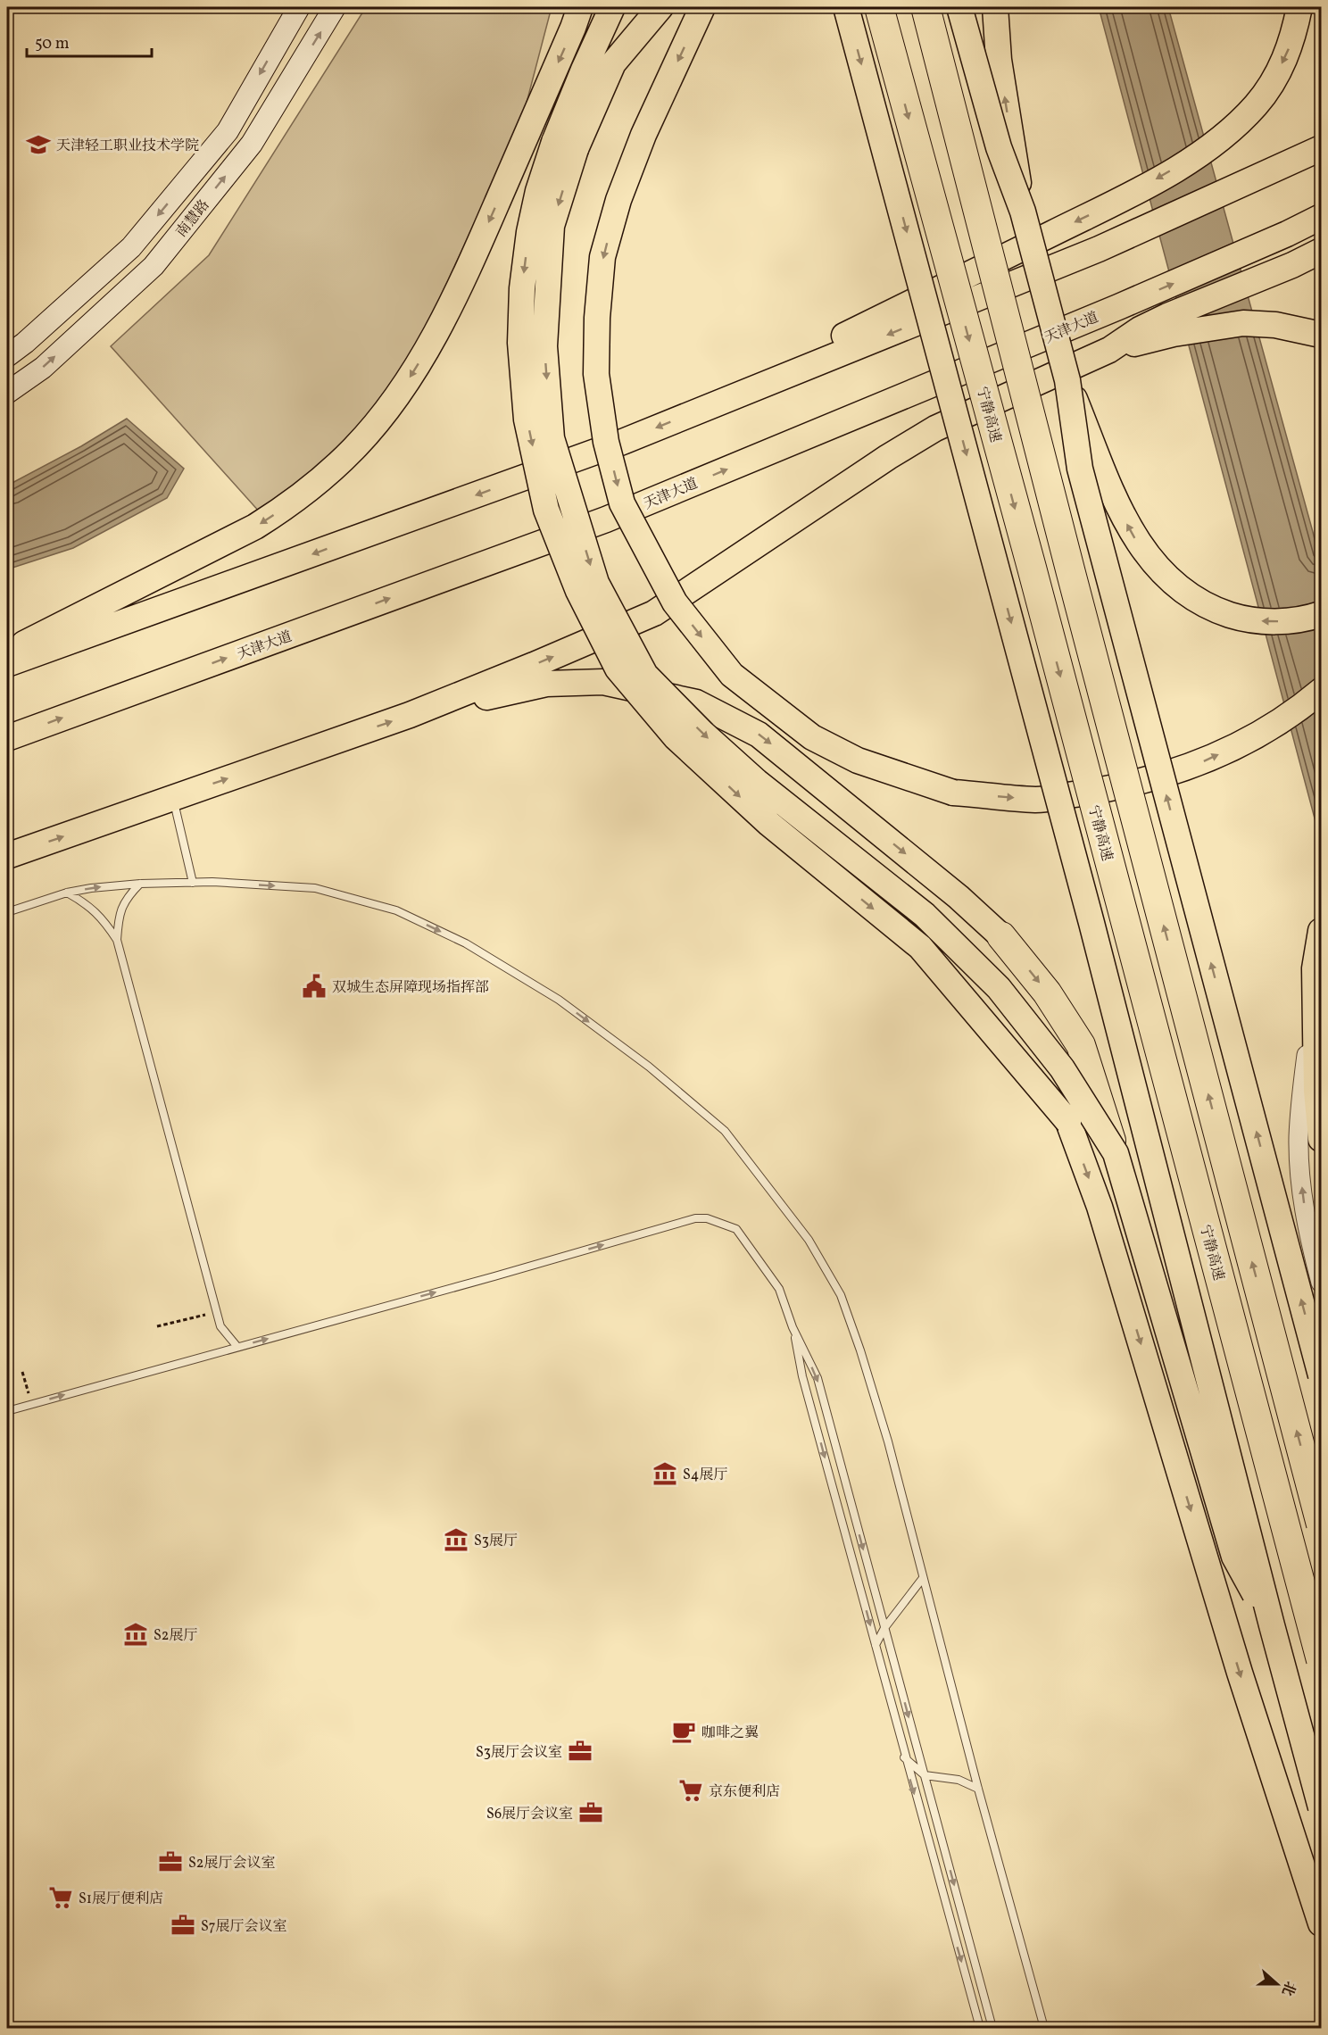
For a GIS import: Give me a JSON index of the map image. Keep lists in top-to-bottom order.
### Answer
{
  "streets": {
    "highway": ["天津大道", "宁静高速"],
    "main road": ["南慧路"]
  },
  "places": {
    "school or university": ["天津轻工职业技术学院"],
    "public building": ["双城生态屏障现场指挥部"],
    "museum": ["S4展厅", "S3展厅", "S2展厅"],
    "cafe": ["咖啡之翼"],
    "office": [
      "S3展厅会议室",
      "S6展厅会议室",
      "S2展厅会议室",
      "S7展厅会议室"
    ],
    "supermarket": ["京东便利店", "S1展厅便利店"]
  },
  "scale_bar": "50 m",
  "north": "right"
}
